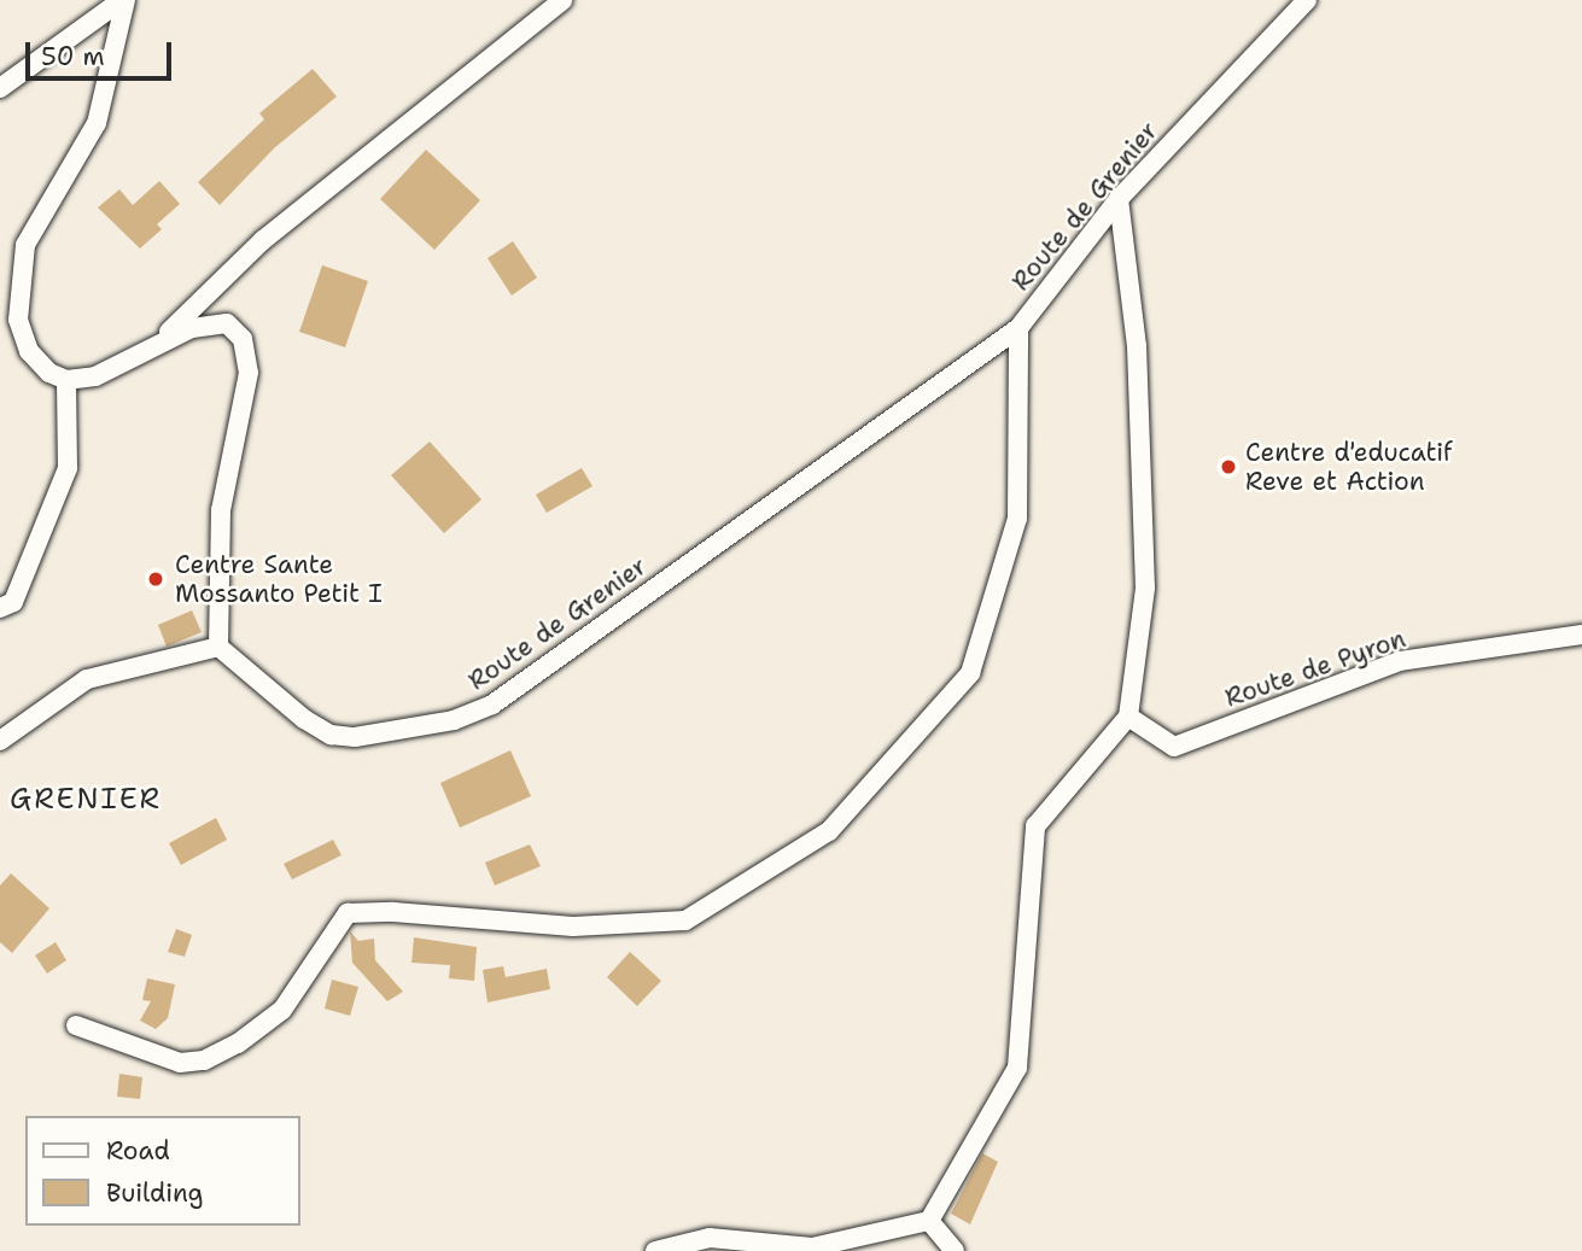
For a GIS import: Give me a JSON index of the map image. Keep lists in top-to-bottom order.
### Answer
{
  "streets": {
    "street": ["Route de Grenier", "Route de Pyron"]
  },
  "districts": ["GRENIER"],
  "places": ["Centre d'educatif Reve et Action", "Centre Sante Mossanto Petit I"],
  "legend": ["Road", "Building"],
  "scale_bar": "50 m"
}
